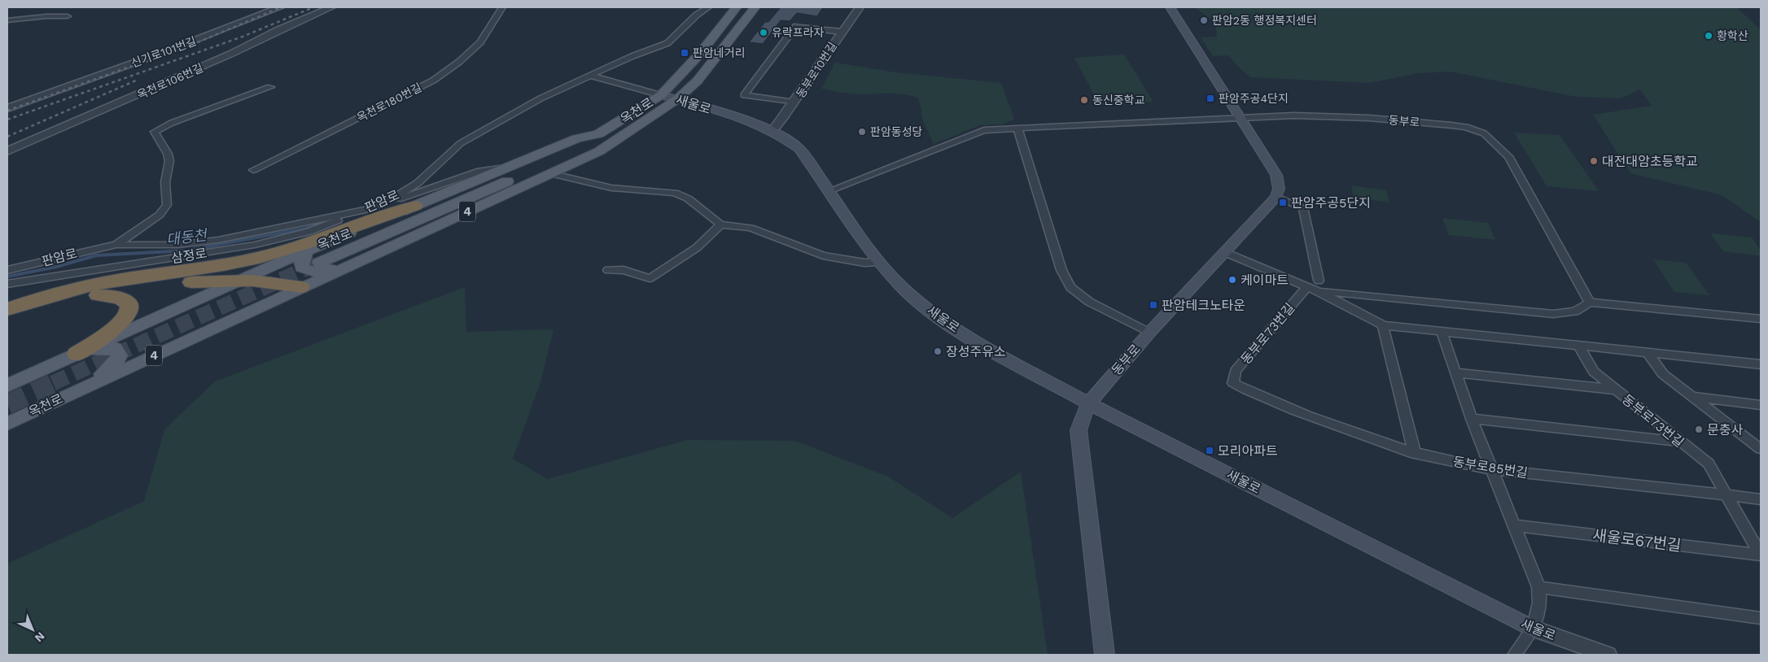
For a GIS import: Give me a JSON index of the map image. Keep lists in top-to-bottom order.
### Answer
{
  "streets": {
    "main road": [
      "새울로",
      "옥천로",
      "동부로",
      "4"
    ],
    "street": [
      "신기로101번길",
      "동부로10번길",
      "옥천로106번길",
      "옥천로180번길",
      "판암로",
      "삼정로",
      "동부로73번길",
      "동부로85번길",
      "새울로67번길"
    ]
  },
  "crossings": [
    ["동부로10번길", "새울로"],
    ["새울로", "옥천로"],
    ["새울로", "동부로"],
    ["옥천로", "판암로"],
    ["옥천로", "삼정로"],
    ["판암로", "삼정로"],
    ["동부로73번길", "동부로85번길"]
  ],
  "water": ["대동천"],
  "places": {
    "other": [
      "판암2동 행정복지센터",
      "유락프라자",
      "황학산",
      "동신중학교",
      "판암동성당",
      "대전대암초등학교",
      "케이마트",
      "장성주유소",
      "문충사"
    ],
    "transit": [
      "판암네거리",
      "판암주공4단지",
      "판암주공5단지",
      "판암테크노타운",
      "모리아파트"
    ]
  },
  "north": "bottom right"
}
